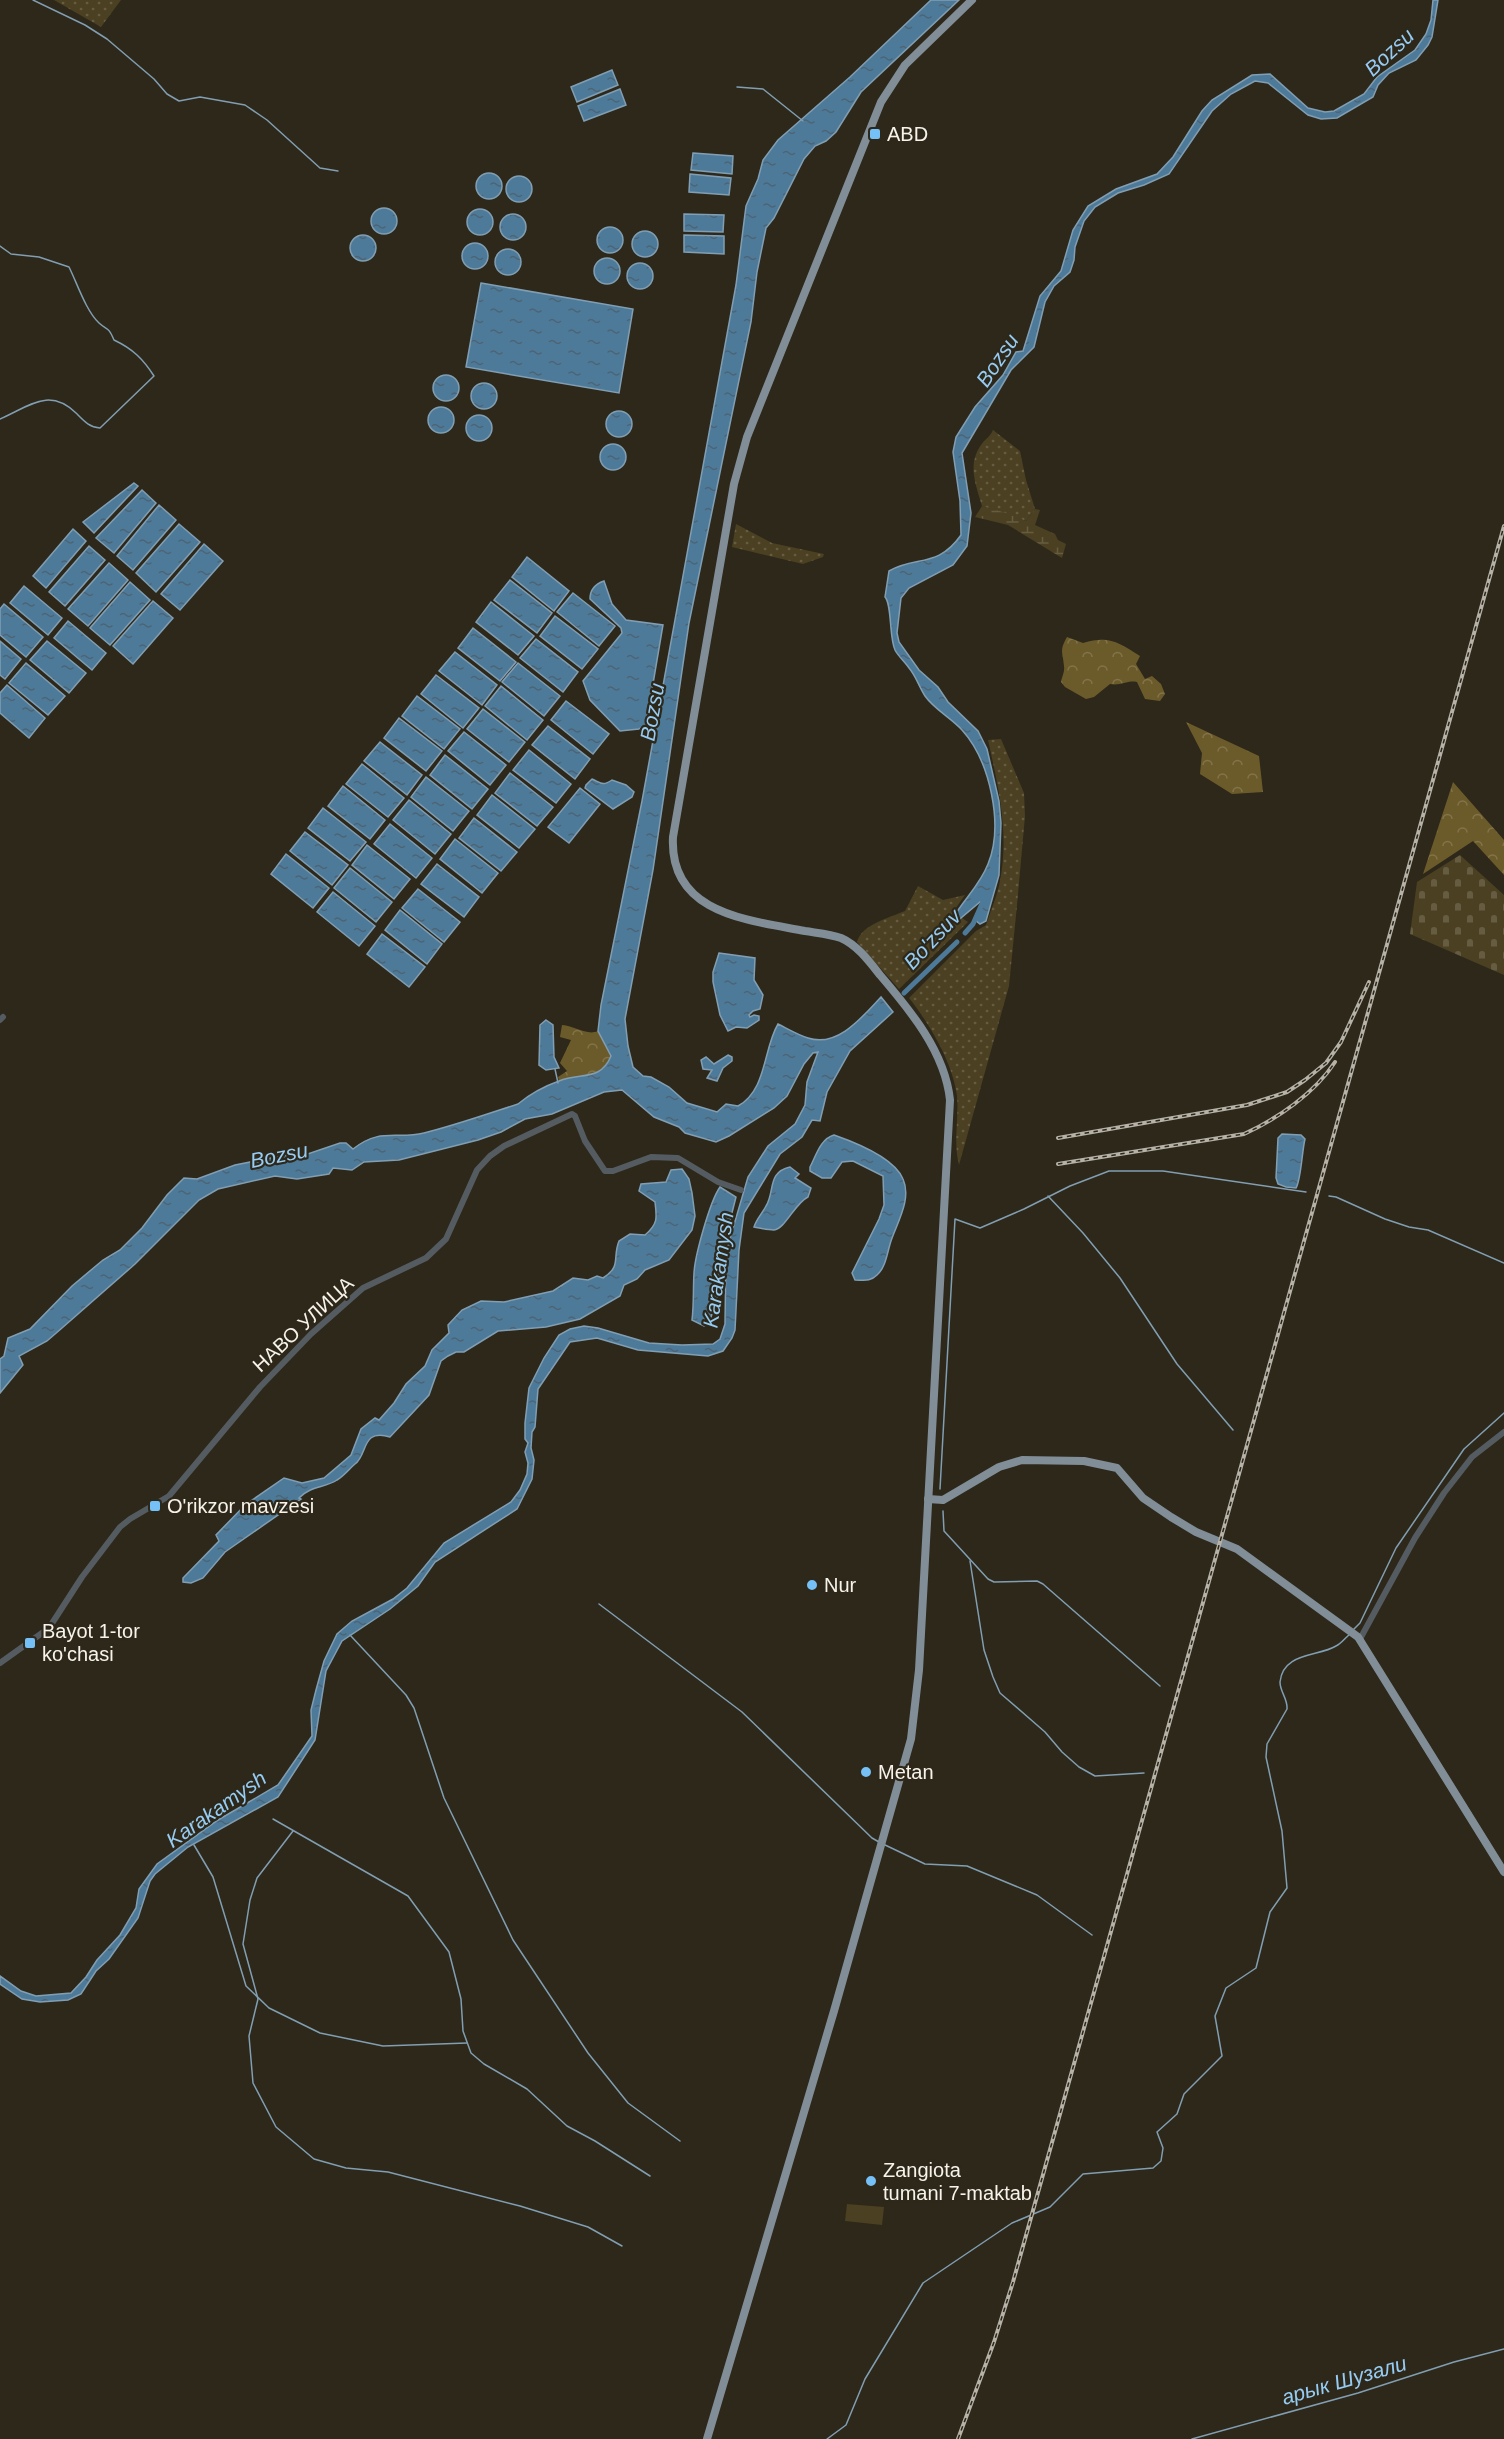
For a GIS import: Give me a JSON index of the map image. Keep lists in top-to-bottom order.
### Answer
{
  "streets": {
    "street": ["НАВО УЛИЦА"]
  },
  "water": [
    "Bozsu",
    "Bo'zsuv",
    "Karakamysh",
    "арык Шузали"
  ],
  "places": {
    "transit": ["ABD", "O'rikzor mavzesi", "Bayot 1-tor ko'chasi"],
    "other": ["Nur", "Metan", "Zangiota tumani 7-maktab"]
  }
}
